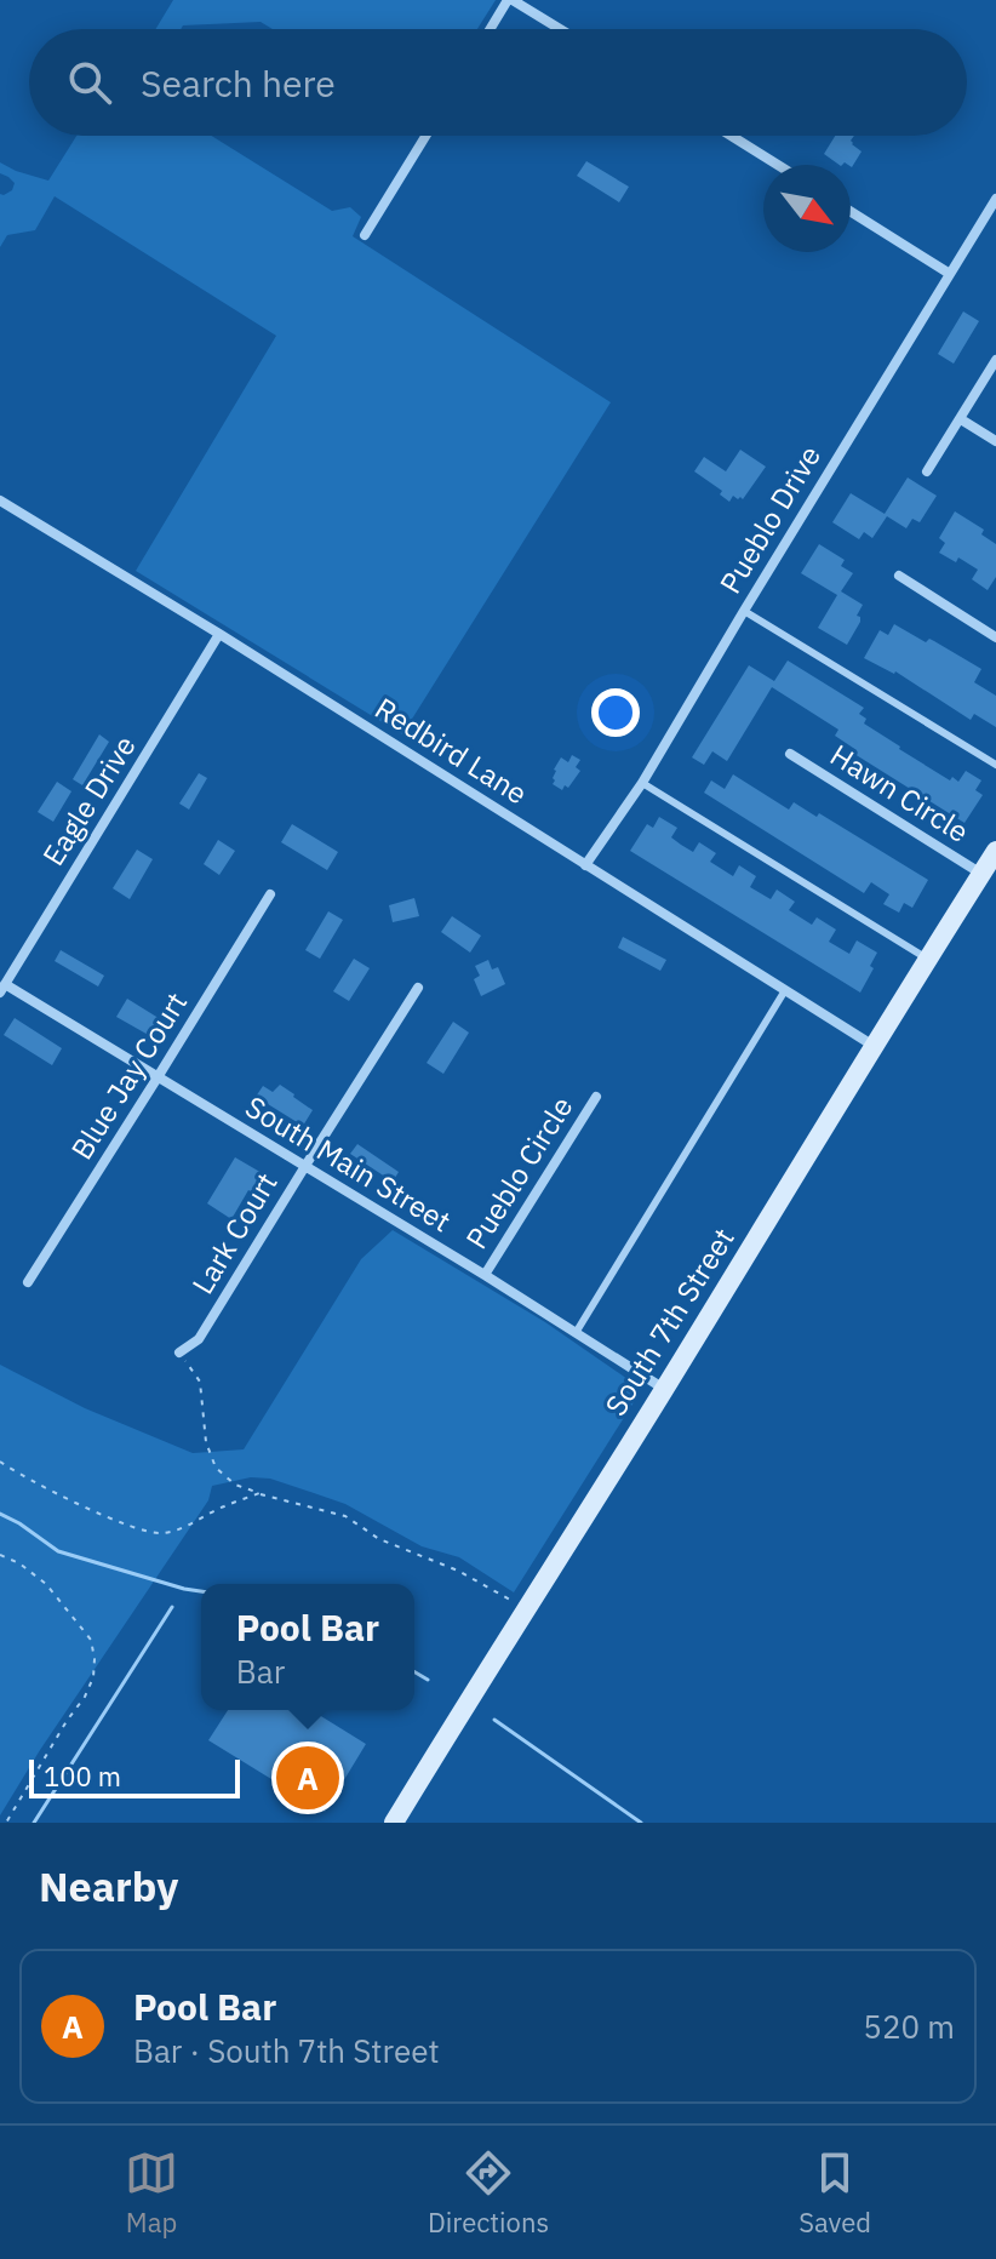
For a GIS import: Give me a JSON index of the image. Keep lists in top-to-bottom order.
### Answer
{
  "streets": {
    "main road": ["South 7th Street"],
    "street": [
      "Pueblo Drive",
      "Redbird Lane",
      "Hawn Circle",
      "Eagle Drive",
      "Blue Jay Court",
      "South Main Street",
      "Pueblo Circle",
      "Lark Court"
    ]
  },
  "crossings": [
    ["Pueblo Drive", "Redbird Lane"],
    ["Redbird Lane", "Eagle Drive"],
    ["Redbird Lane", "South 7th Street"],
    ["Hawn Circle", "South 7th Street"],
    ["Eagle Drive", "South Main Street"],
    ["Blue Jay Court", "South Main Street"],
    ["South Main Street", "Pueblo Circle"],
    ["South Main Street", "Lark Court"],
    ["South Main Street", "South 7th Street"]
  ],
  "scale_bar": "100 m",
  "north": "bottom right",
  "page": {
    "search": "Search here",
    "popup": ["Pool Bar", "Bar"],
    "pins": "A",
    "scale": "100 m",
    "heading": "Nearby",
    "list": [
      {
        "mark": "A",
        "name": "Pool Bar",
        "note": "Bar · South 7th Street",
        "value": "520 m"
      }
    ],
    "nav": ["Map", "Directions", "Saved"]
  }
}
